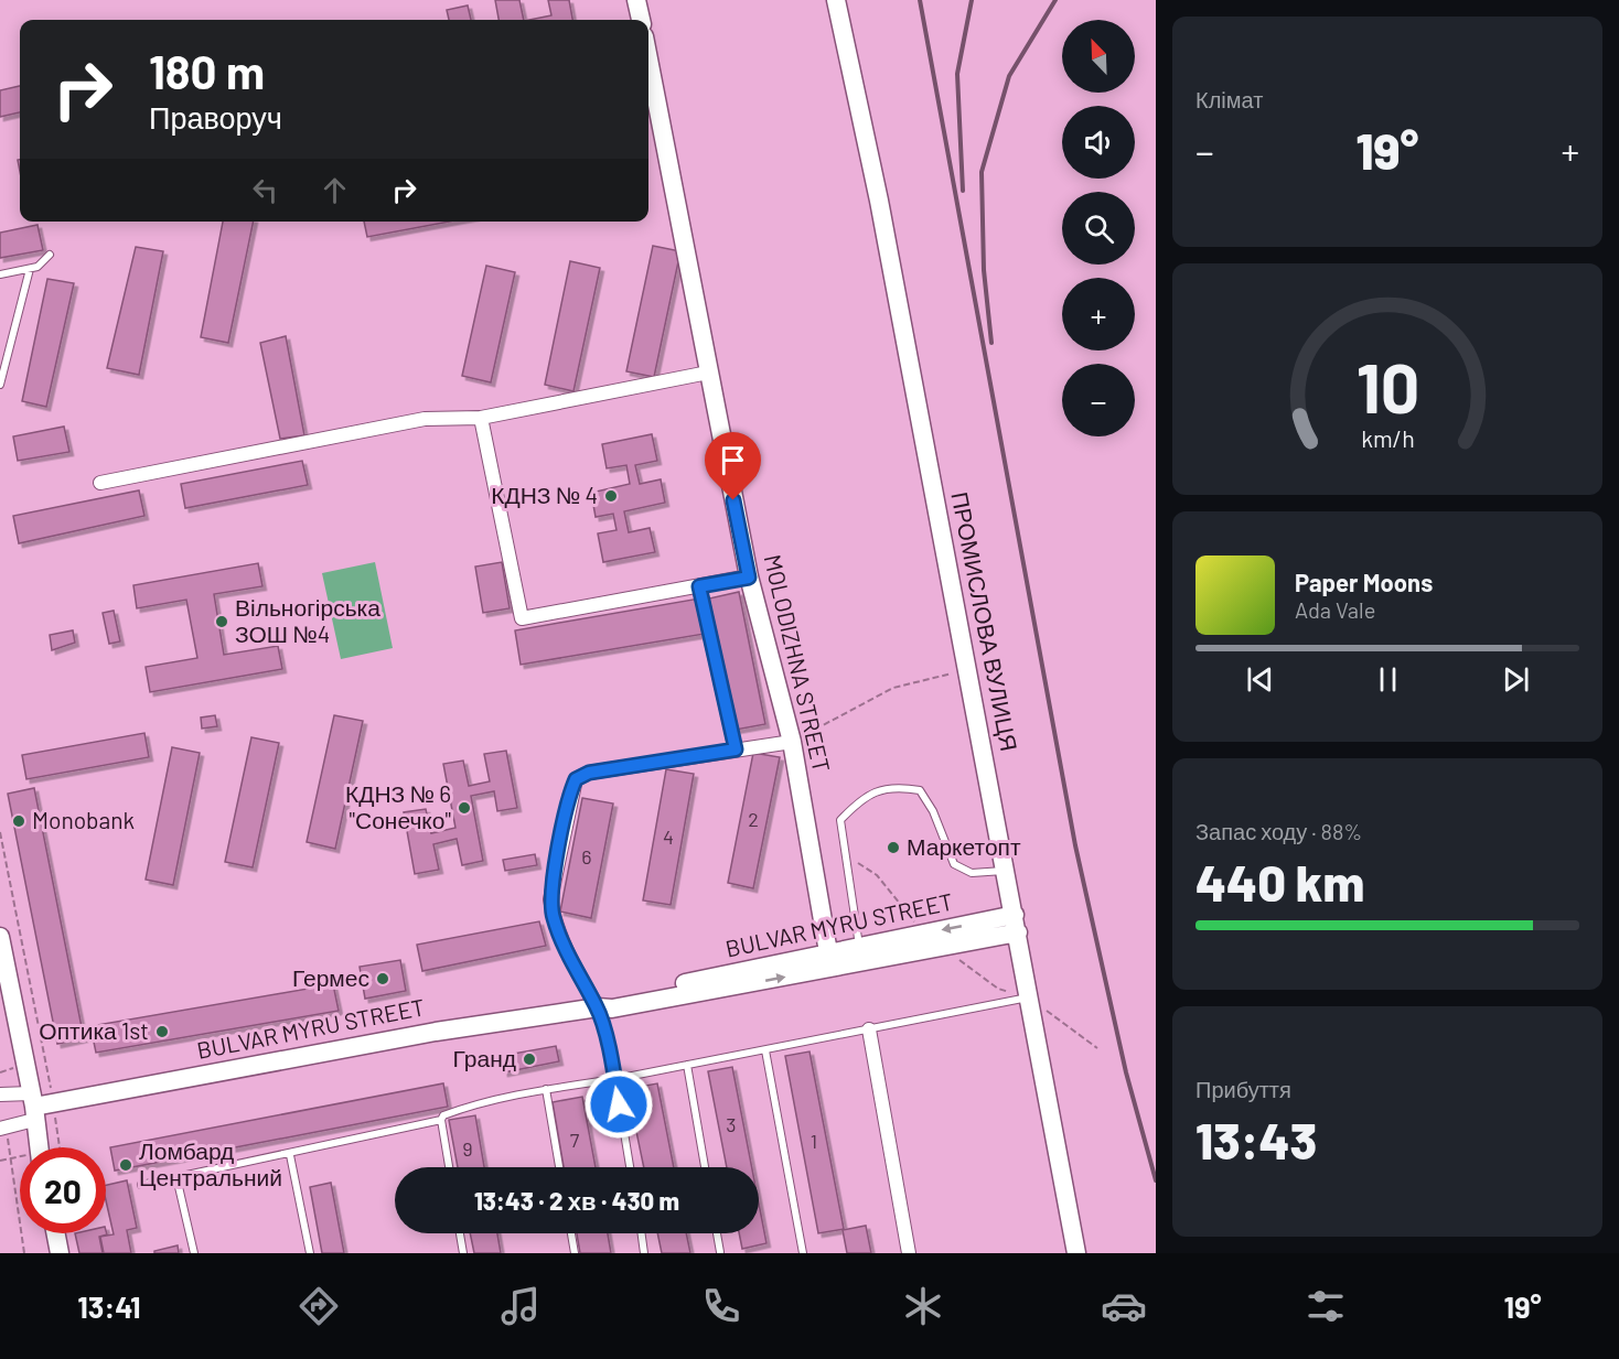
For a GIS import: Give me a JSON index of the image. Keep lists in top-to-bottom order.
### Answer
{
  "streets": {
    "street": ["ПРОМИСЛОВА ВУЛИЦЯ", "MOLODIZHNA STREET", "BULVAR MYRU STREET"]
  },
  "crossings": [
    ["ПРОМИСЛОВА ВУЛИЦЯ", "BULVAR MYRU STREET"],
    ["MOLODIZHNA STREET", "BULVAR MYRU STREET"]
  ],
  "places": [
    "КДНЗ № 4",
    "Вільногірська ЗОШ №4",
    "КДНЗ № 6 \"Сонечко\"",
    "Monobank",
    "Маркетопт",
    "Гермес",
    "Оптика 1st",
    "Гранд",
    "Ломбард Центральний"
  ],
  "house_numbers": [
    "2",
    "4",
    "6",
    "3",
    "7",
    "1",
    "9"
  ],
  "north": "top left",
  "page": {
    "tile": [
      "Клімат",
      ["Запас ходу · 88%", "440 km"],
      ["Прибуття", "13:43"]
    ],
    "map_buttons": ["+", "−"],
    "turn": ["180 m", "Праворуч"],
    "heat": ["−", "19°", "+"],
    "song": ["Paper Moons", "Ada Vale"],
    "limit": "20",
    "trip": "13:43 · 2 хв · 430 m",
    "tabs": ["13:41", "19°"],
    "gauge": ["10", "km/h"]
  }
}
